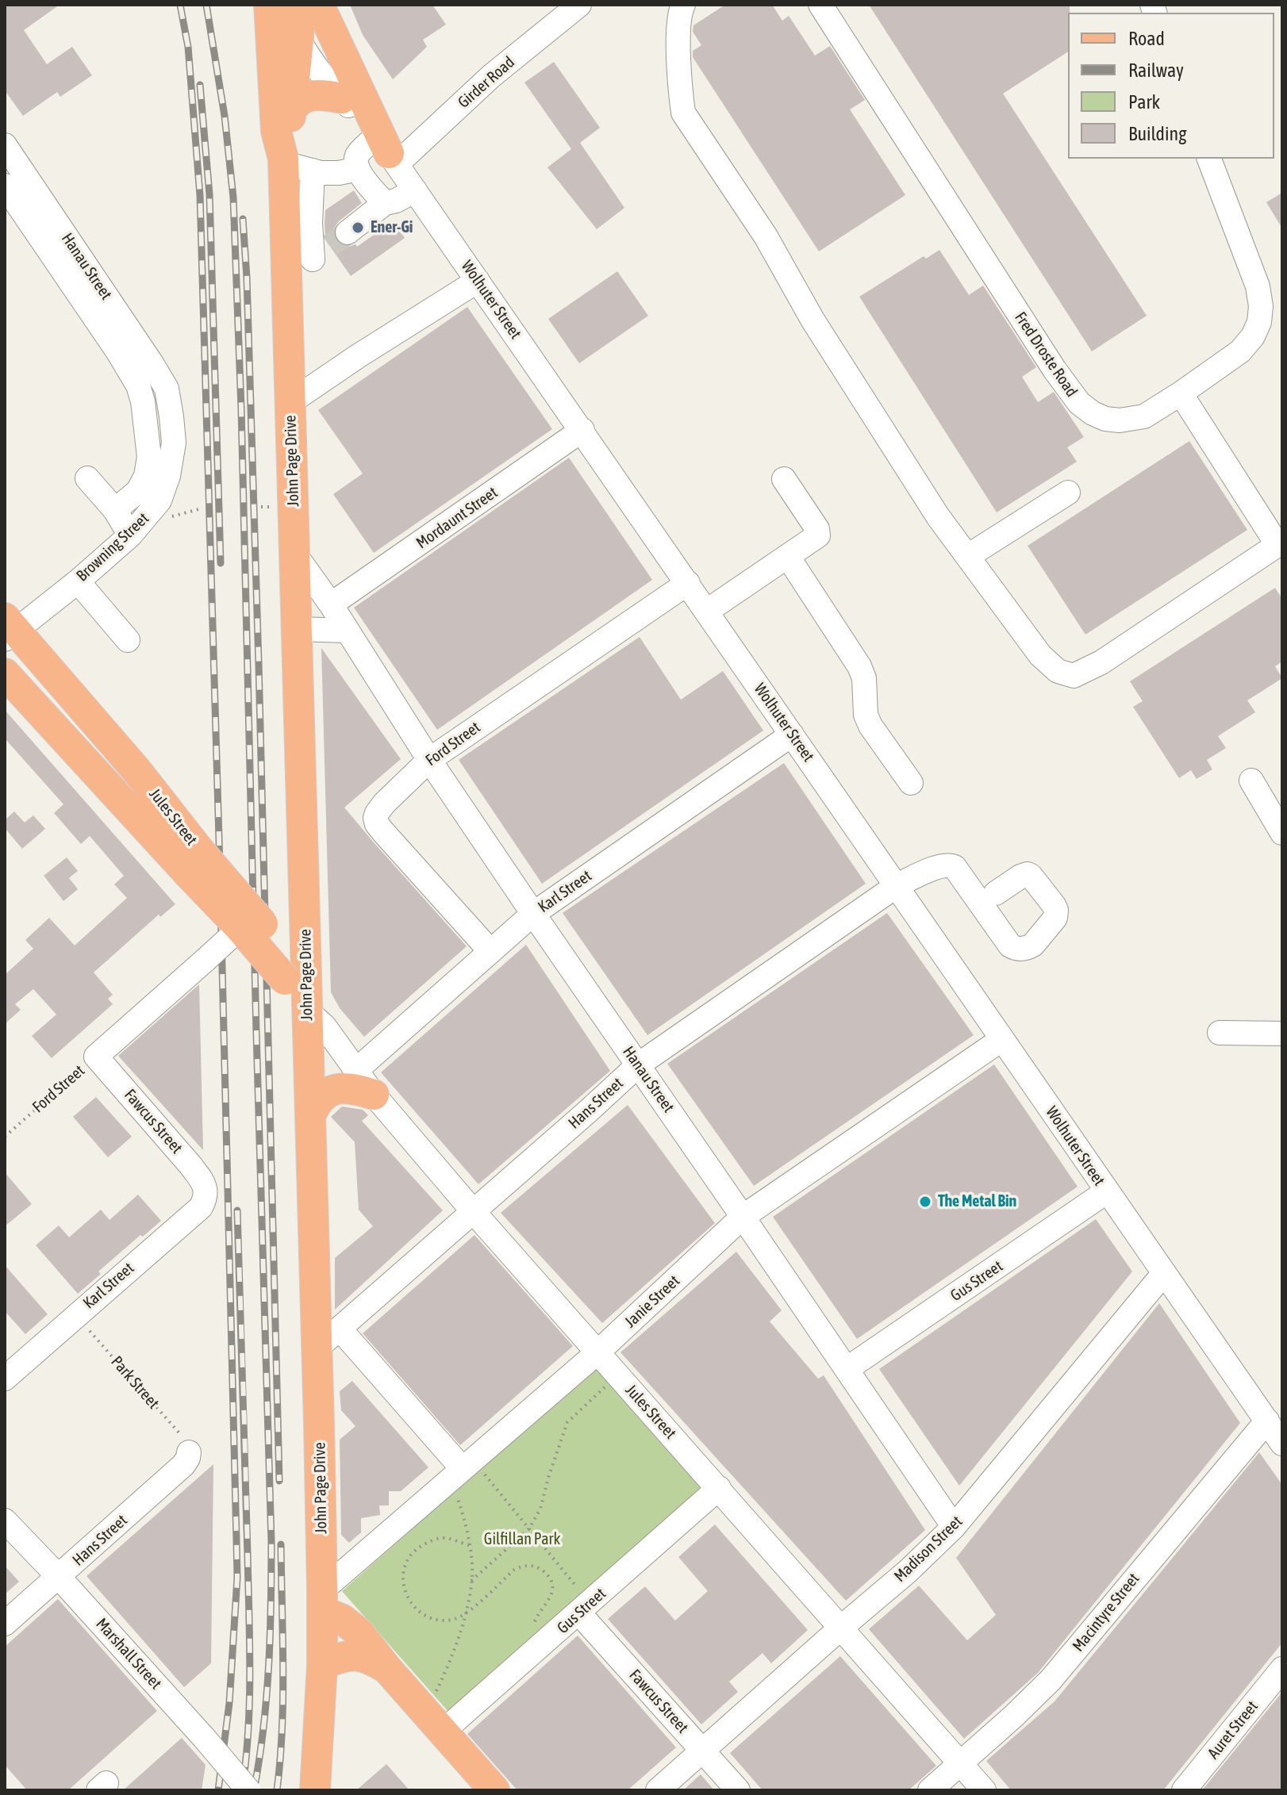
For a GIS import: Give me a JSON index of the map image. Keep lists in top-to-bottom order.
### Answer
{
  "streets": {
    "main road": ["John Page Drive", "Jules Street"],
    "street": [
      "Girder Road",
      "Hanau Street",
      "Wolhuter Street",
      "Fred Droste Road",
      "Mordaunt Street",
      "Browning Street",
      "Ford Street",
      "Karl Street",
      "Hans Street",
      "Fawcus Street",
      "Gus Street",
      "Janie Street",
      "Madison Street",
      "Macintyre Street",
      "Marshall Street",
      "Auret Street"
    ],
    "path": ["Park Street"]
  },
  "crossings": [
    ["Girder Road", "Wolhuter Street"],
    ["Hanau Street", "John Page Drive"],
    ["Hanau Street", "Mordaunt Street"],
    ["Hanau Street", "Browning Street"],
    ["Hanau Street", "Ford Street"],
    ["Hanau Street", "Karl Street"],
    ["Hanau Street", "Hans Street"],
    ["Hanau Street", "Gus Street"],
    ["Hanau Street", "Janie Street"],
    ["Hanau Street", "Madison Street"],
    ["Wolhuter Street", "John Page Drive"],
    ["Wolhuter Street", "Mordaunt Street"],
    ["Wolhuter Street", "Ford Street"],
    ["Wolhuter Street", "Karl Street"],
    ["Wolhuter Street", "Hans Street"],
    ["Wolhuter Street", "Gus Street"],
    ["Wolhuter Street", "Janie Street"],
    ["Wolhuter Street", "Madison Street"],
    ["Wolhuter Street", "Macintyre Street"],
    ["John Page Drive", "Jules Street"],
    ["John Page Drive", "Hans Street"],
    ["John Page Drive", "Janie Street"],
    ["Browning Street", "Jules Street"],
    ["Ford Street", "Jules Street"],
    ["Ford Street", "Karl Street"],
    ["Ford Street", "Fawcus Street"],
    ["Jules Street", "Karl Street"],
    ["Jules Street", "Hans Street"],
    ["Jules Street", "Gus Street"],
    ["Jules Street", "Janie Street"],
    ["Jules Street", "Madison Street"],
    ["Jules Street", "Macintyre Street"],
    ["Karl Street", "Fawcus Street"],
    ["Karl Street", "Park Street"],
    ["Hans Street", "Park Street"],
    ["Hans Street", "Marshall Street"],
    ["Fawcus Street", "Gus Street"],
    ["Fawcus Street", "Madison Street"]
  ],
  "parks": ["Gilfillan Park"],
  "places": ["Ener-Gi", "The Metal Bin"],
  "legend": [
    "Road",
    "Railway",
    "Park",
    "Building"
  ]
}
